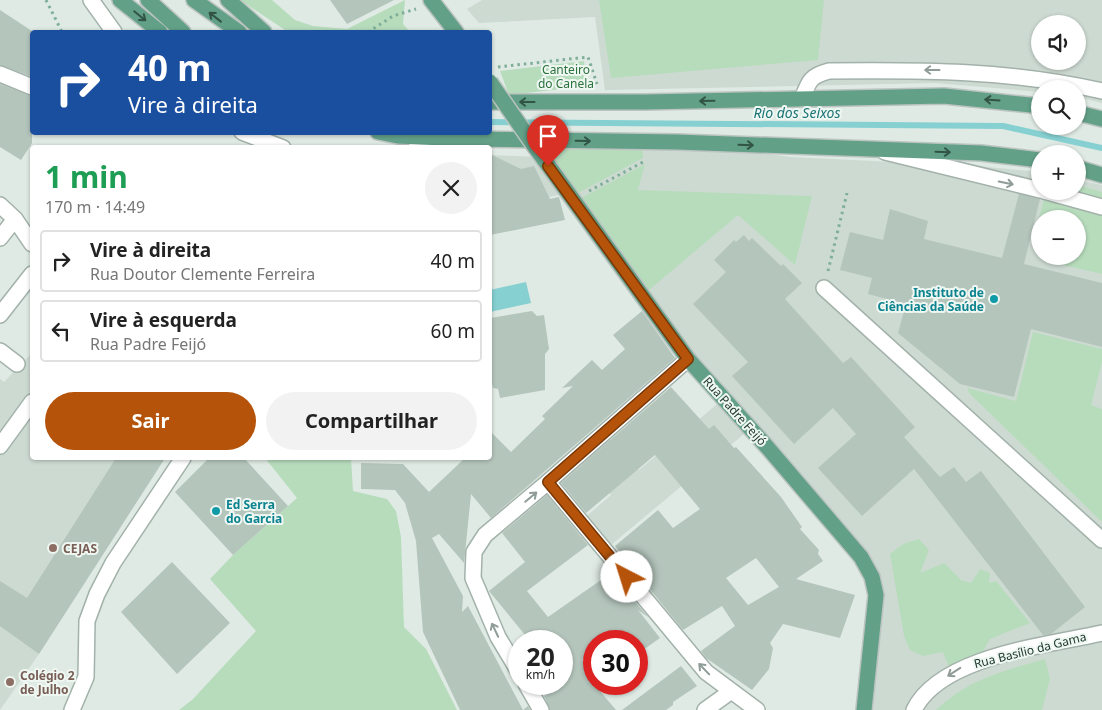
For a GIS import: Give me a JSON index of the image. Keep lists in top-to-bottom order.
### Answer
{
  "streets": {
    "main road": ["Rua Padre Feijó"],
    "street": ["Rua Basílio da Gama"]
  },
  "one_way": ["Rua Basílio da Gama"],
  "water": ["Rio dos Seixos"],
  "parks": ["Canteiro do Canela"],
  "places": [
    "Instituto de Ciências da Saúde",
    "Ed Serra do Garcia",
    "CEJAS",
    "Colégio 2 de Julho"
  ],
  "page": {
    "map_buttons": ["+", "−"],
    "turn": ["40 m", "Vire à direita"],
    "heading": ["1 min", "170 m · 14:49"],
    "list": [
      {
        "name": "Vire à direita",
        "note": "Rua Doutor Clemente Ferreira",
        "value": "40 m"
      },
      {
        "name": "Vire à esquerda",
        "note": "Rua Padre Feijó",
        "value": "60 m"
      }
    ],
    "buttons": ["Sair", "Compartilhar"],
    "speed": "20 km/h",
    "limit": "30"
  }
}
